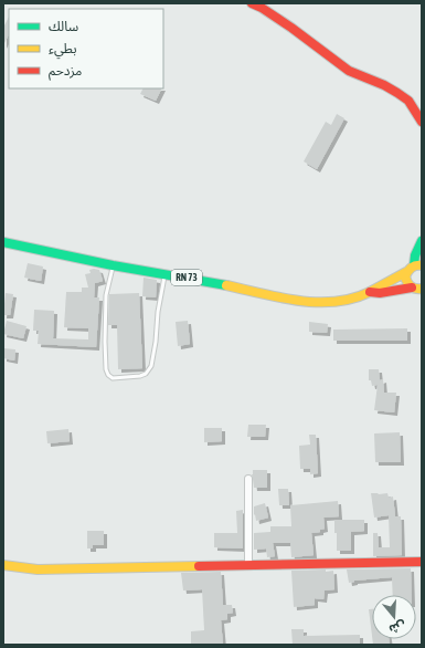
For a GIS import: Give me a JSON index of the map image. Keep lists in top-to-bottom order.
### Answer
{
  "streets": {
    "main road": ["RN 73"]
  },
  "legend": ["سالك", "بطيء", "مزدحم"],
  "north": "bottom"
}
